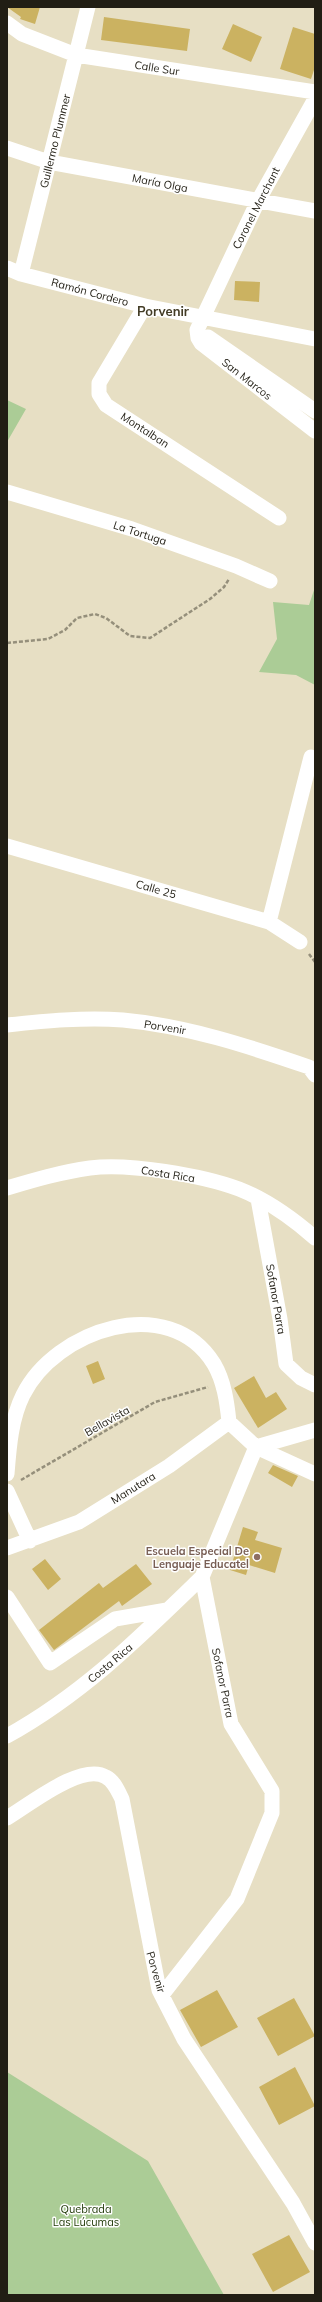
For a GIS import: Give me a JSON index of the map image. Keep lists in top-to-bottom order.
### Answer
{
  "streets": {
    "street": [
      "Calle Sur",
      "Guillermo Plummer",
      "María Olga",
      "Coronel Marchant",
      "Ramón Cordero",
      "San Marcos",
      "Montalban",
      "La Tortuga",
      "Calle 25",
      "Porvenir",
      "Costa Rica",
      "Sofanor Parra",
      "Manutara"
    ],
    "path": ["Bellavista"]
  },
  "crossings": [
    ["Calle Sur", "Guillermo Plummer"],
    ["Guillermo Plummer", "María Olga"],
    ["Guillermo Plummer", "Ramón Cordero"],
    ["María Olga", "Coronel Marchant"],
    ["Coronel Marchant", "Ramón Cordero"],
    ["Coronel Marchant", "San Marcos"],
    ["Ramón Cordero", "San Marcos"],
    ["Ramón Cordero", "Montalban"],
    ["Porvenir", "Sofanor Parra"],
    ["Costa Rica", "Sofanor Parra"]
  ],
  "districts": ["Porvenir"],
  "parks": ["Quebrada Las Lúcumas"],
  "places": ["Escuela Especial De Lenguaje Educatel"]
}
